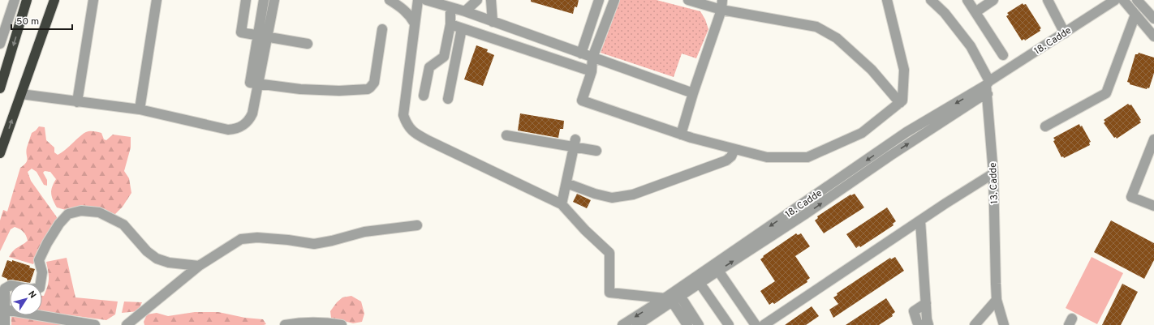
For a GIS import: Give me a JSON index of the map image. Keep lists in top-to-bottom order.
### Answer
{
  "streets": {
    "street": ["18. Cadde", "13. Cadde"]
  },
  "crossings": [
    ["18. Cadde", "13. Cadde"]
  ],
  "scale_bar": "50 m",
  "north": "top right"
}
